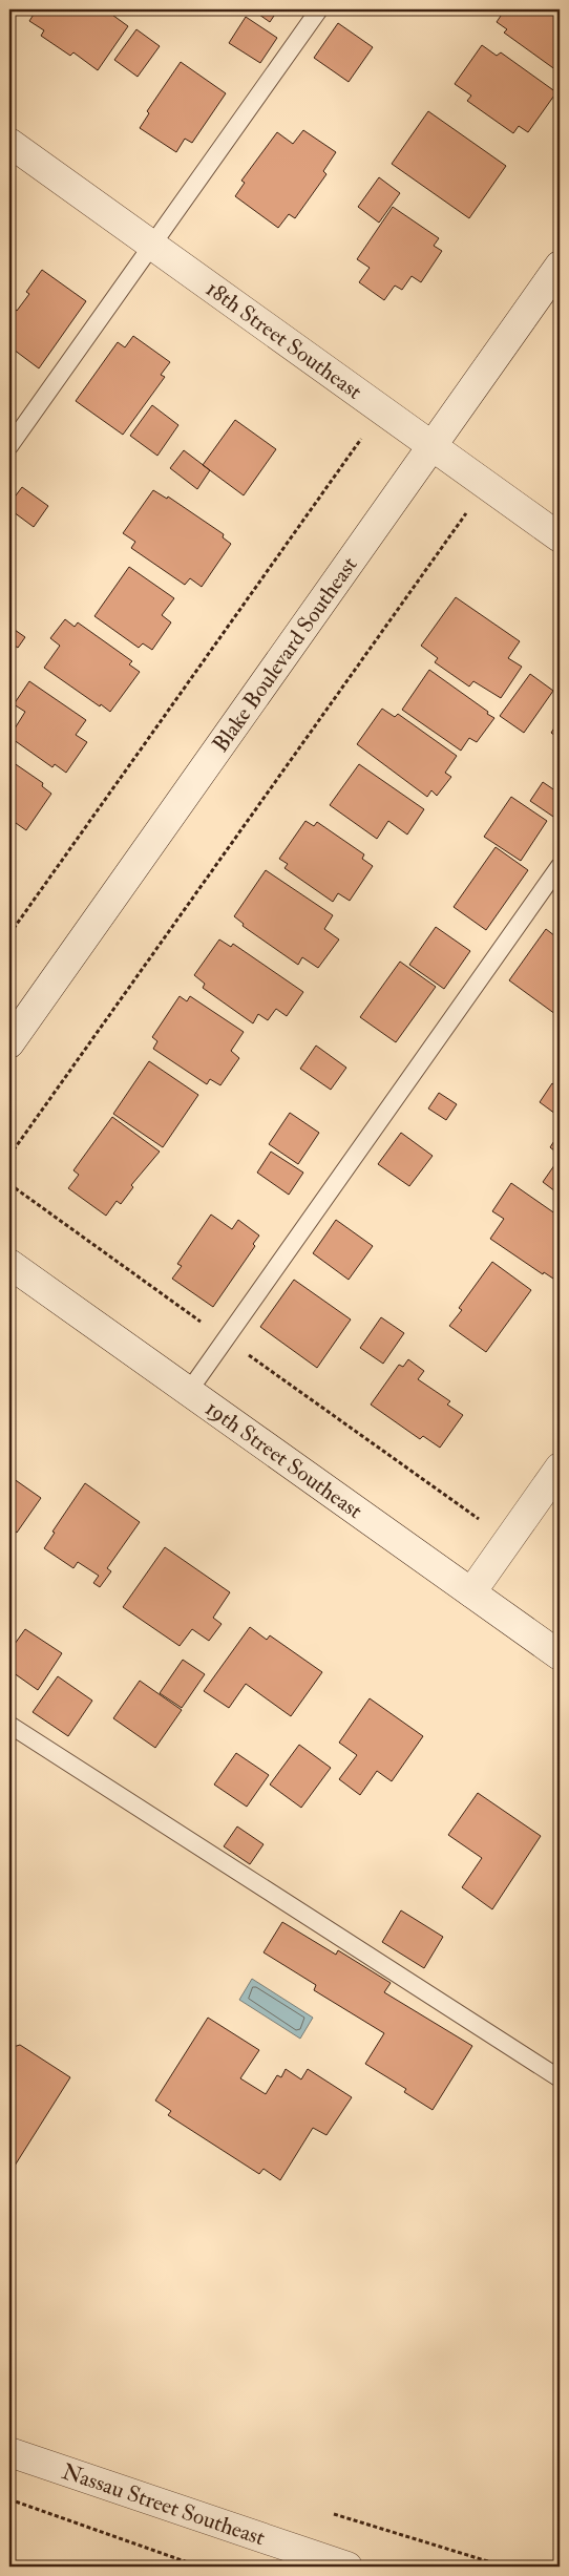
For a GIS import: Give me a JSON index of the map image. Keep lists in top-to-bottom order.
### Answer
{
  "streets": {
    "street": [
      "18th Street Southeast",
      "Blake Boulevard Southeast",
      "19th Street Southeast",
      "Nassau Street Southeast"
    ]
  },
  "crossings": [
    ["18th Street Southeast", "Blake Boulevard Southeast"]
  ]
}
